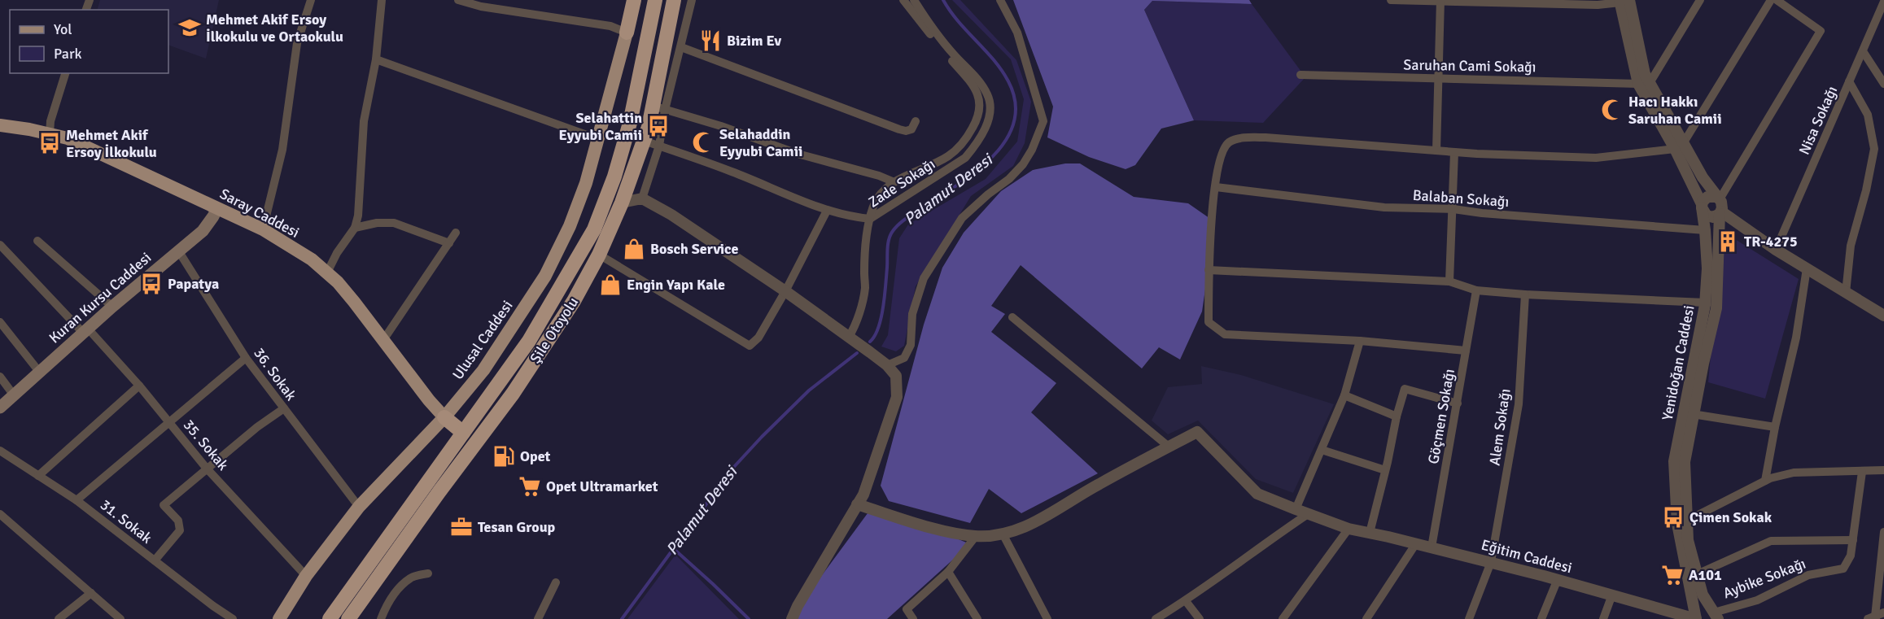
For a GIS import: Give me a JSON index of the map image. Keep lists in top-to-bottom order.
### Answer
{
  "streets": {
    "highway": ["Şile Otoyolu"],
    "main road": ["Saray Caddesi", "Kuran Kursu Caddesi", "Ulusal Caddesi"],
    "street": [
      "Saruhan Cami Sokağı",
      "Nisa Sokağı",
      "Zade Sokağı",
      "Balaban Sokağı",
      "Yenidoğan Caddesi",
      "36. Sokak",
      "Göçmen Sokağı",
      "Alem Sokağı",
      "35. Sokak",
      "31. Sokak",
      "Eğitim Caddesi",
      "Aybike Sokağı"
    ]
  },
  "crossings": [
    ["Zade Sokağı", "Şile Otoyolu"],
    ["Balaban Sokağı", "Yenidoğan Caddesi"],
    ["Saray Caddesi", "Kuran Kursu Caddesi"],
    ["Saray Caddesi", "Ulusal Caddesi"],
    ["Kuran Kursu Caddesi", "36. Sokak"],
    ["Kuran Kursu Caddesi", "35. Sokak"],
    ["Ulusal Caddesi", "36. Sokak"],
    ["Ulusal Caddesi", "35. Sokak"],
    ["Yenidoğan Caddesi", "Eğitim Caddesi"],
    ["Yenidoğan Caddesi", "Aybike Sokağı"],
    ["Göçmen Sokağı", "Eğitim Caddesi"],
    ["Alem Sokağı", "Eğitim Caddesi"],
    ["Eğitim Caddesi", "Aybike Sokağı"]
  ],
  "water": ["Palamut Deresi"],
  "places": {
    "school or university": ["Mehmet Akif Ersoy İlkokulu ve Ortaokulu"],
    "restaurant": ["Bizim Ev"],
    "mosque": ["Hacı Hakkı Saruhan Camii", "Selahaddin Eyyubi Camii"],
    "bus stop": [
      "Selahattin Eyyubi Camii",
      "Mehmet Akif Ersoy İlkokulu",
      "Papatya",
      "Çimen Sokak"
    ],
    "building": ["TR-4275"],
    "shop": ["Bosch Service", "Engin Yapı Kale"],
    "fuel station": ["Opet"],
    "supermarket": ["Opet Ultramarket", "A101"],
    "office": ["Tesan Group"]
  },
  "legend": ["Yol", "Park"]
}
